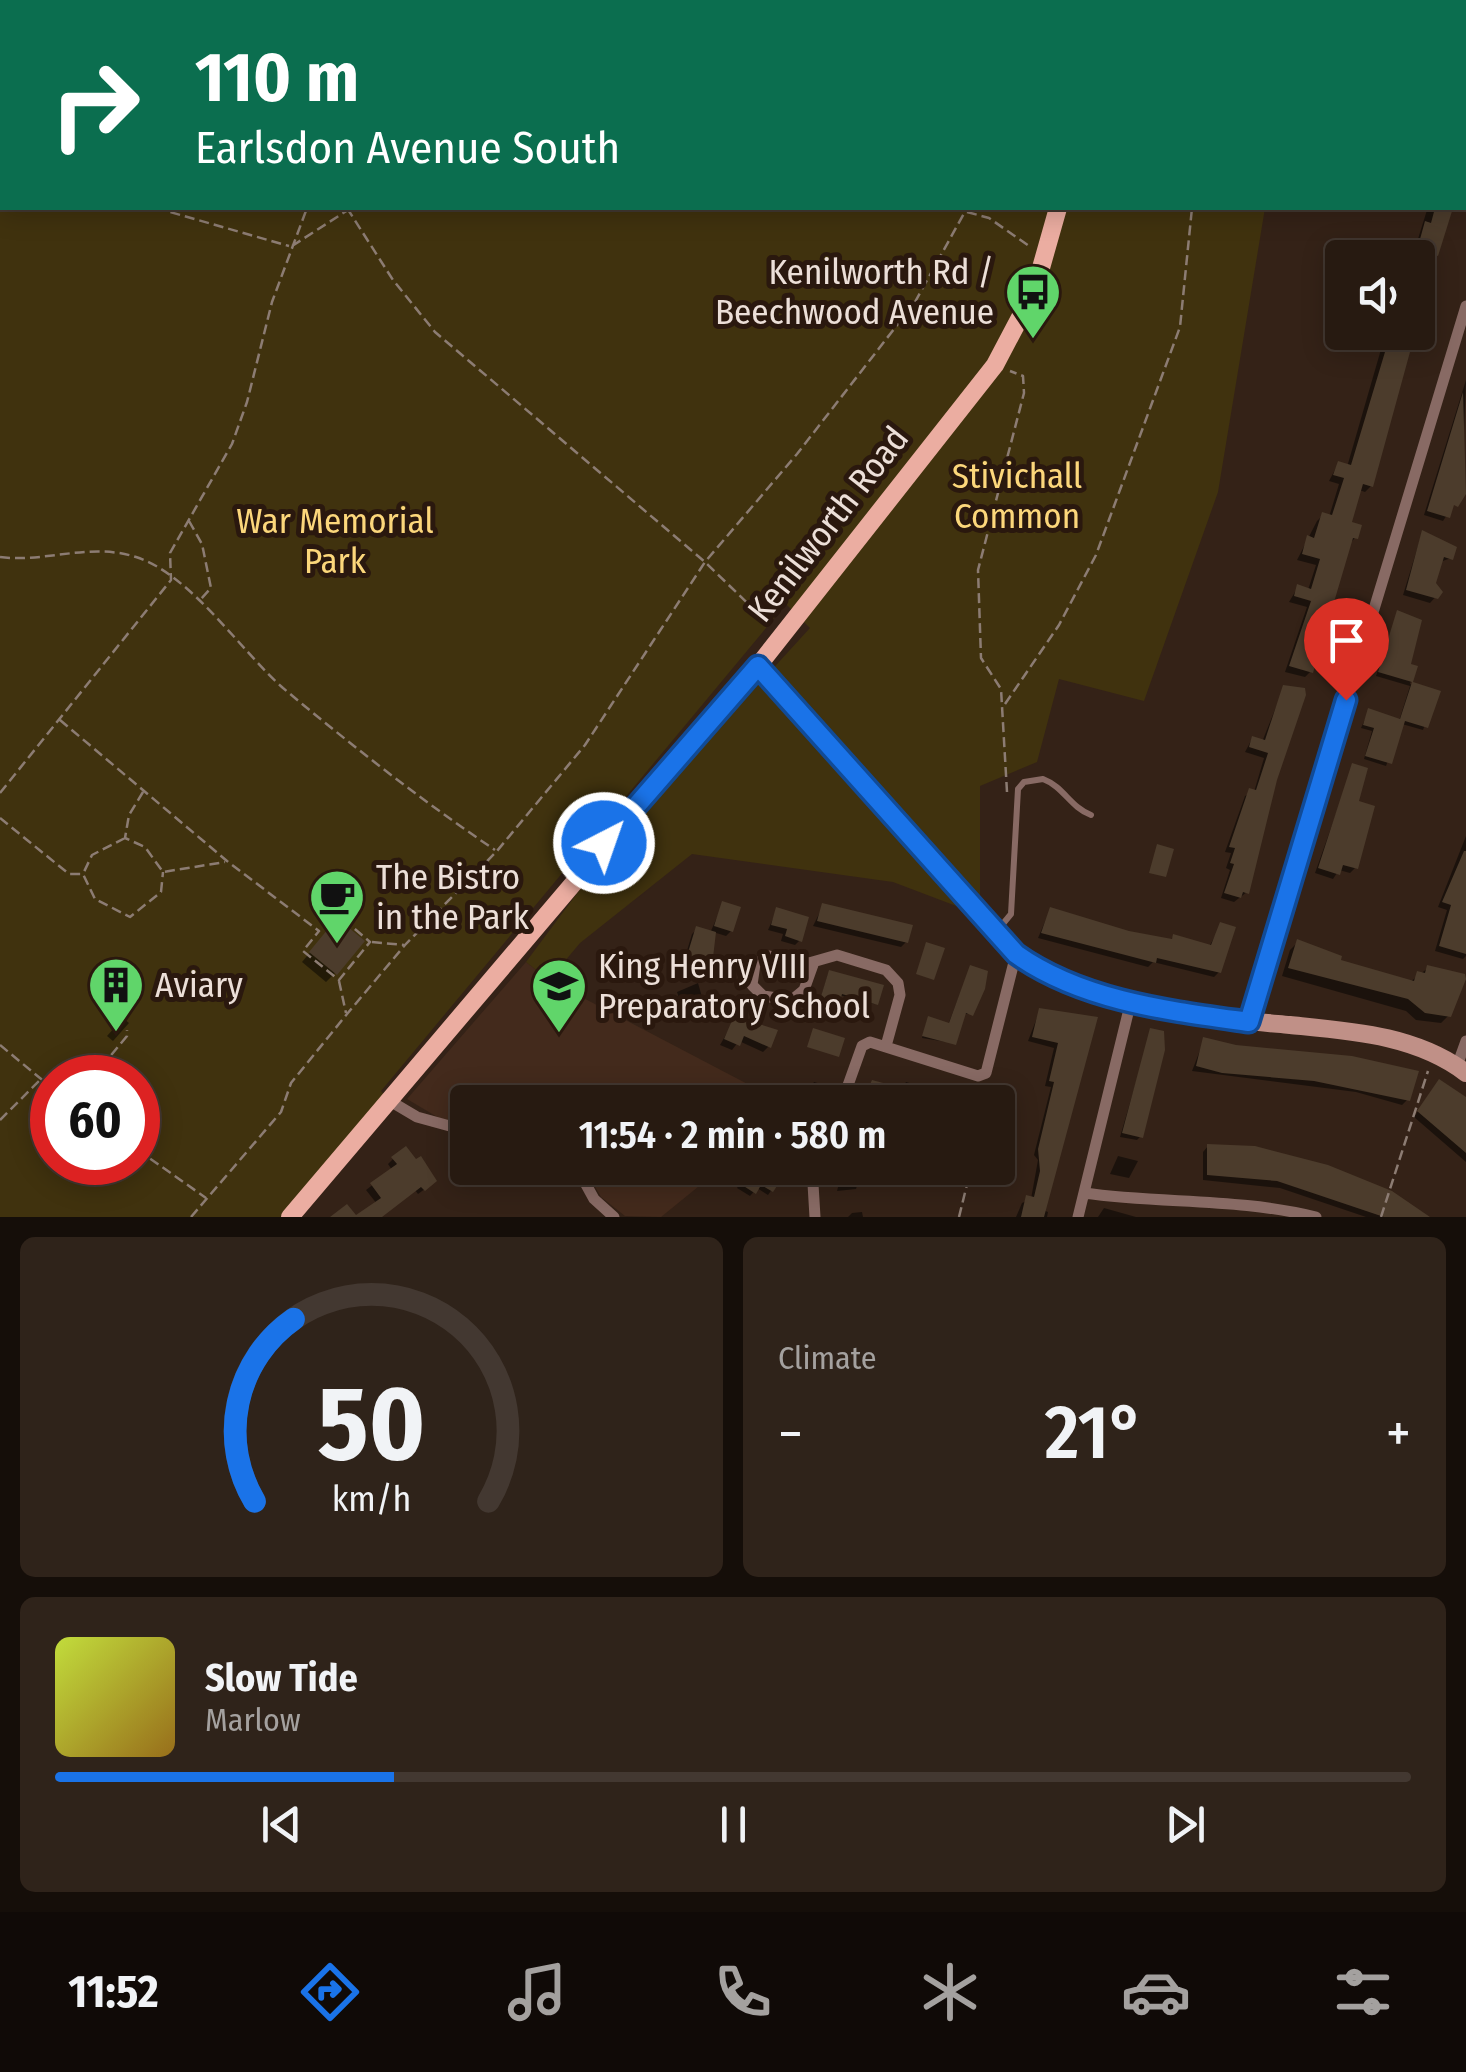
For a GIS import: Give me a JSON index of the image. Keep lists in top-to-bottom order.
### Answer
{
  "streets": {
    "main road": ["Kenilworth Road"]
  },
  "parks": ["Stivichall Common", "War Memorial Park"],
  "places": {
    "bus stop": ["Kenilworth Rd / Beechwood Avenue"],
    "cafe": ["The Bistro in the Park"],
    "building": ["Aviary"],
    "school or university": ["King Henry VIII Preparatory School"]
  },
  "page": {
    "turn": ["110 m", "Earlsdon Avenue South"],
    "limit": "60",
    "trip": "11:54 · 2 min · 580 m",
    "tile": "Climate",
    "heat": ["−", "21°", "+"],
    "song": ["Slow Tide", "Marlow"],
    "tabs": "11:52",
    "gauge": ["50", "km/h"]
  }
}
